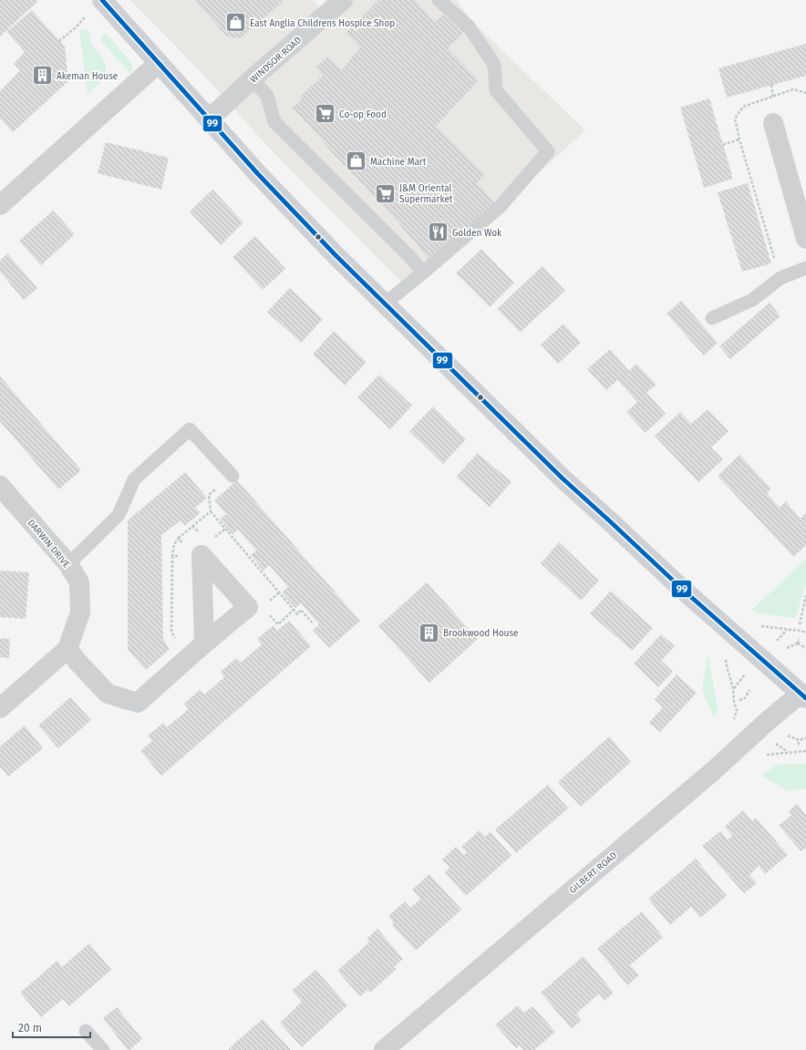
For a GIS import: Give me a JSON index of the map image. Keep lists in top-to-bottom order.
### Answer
{
  "streets": {
    "street": ["WINDSOR ROAD", "DARWIN DRIVE", "GILBERT ROAD"]
  },
  "places": {
    "shop": ["East Anglia Childrens Hospice Shop", "Machine Mart"],
    "building": ["Akeman House", "Brookwood House"],
    "supermarket": ["Co-op Food", "J&M Oriental Supermarket"],
    "restaurant": ["Golden Wok"]
  },
  "lines": ["transit line 99"],
  "scale_bar": "20 m"
}
